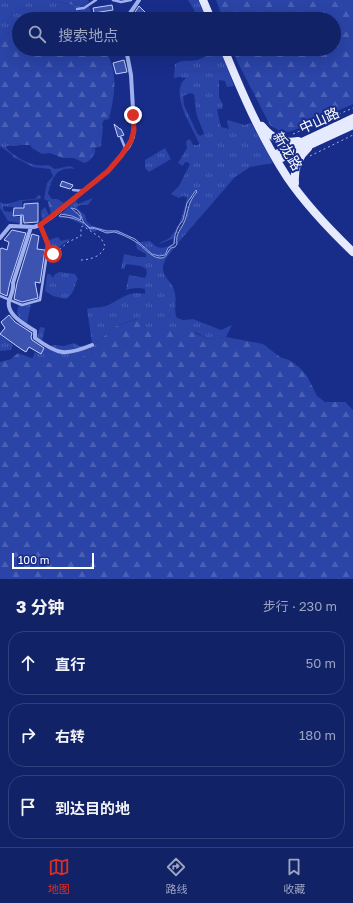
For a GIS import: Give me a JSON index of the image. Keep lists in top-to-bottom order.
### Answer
{
  "streets": {
    "main road": ["中山路", "新龙路"]
  },
  "crossings": [
    ["中山路", "新龙路"]
  ],
  "scale_bar": "100 m",
  "page": {
    "search": "搜索地点",
    "scale": "100 m",
    "heading": ["3 分钟", "步行 · 230 m"],
    "list": [
      ["直行", "50 m"],
      ["右转", "180 m"],
      "到达目的地"
    ],
    "nav": ["地图", "路线", "收藏"]
  }
}
